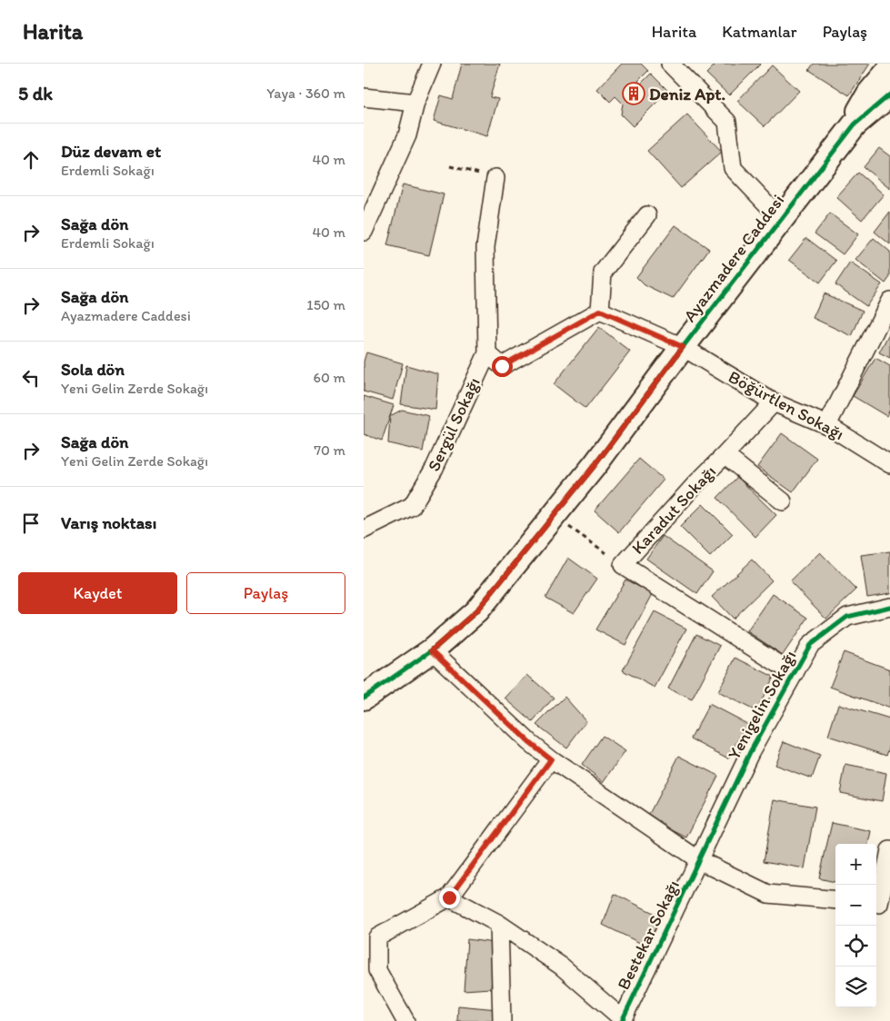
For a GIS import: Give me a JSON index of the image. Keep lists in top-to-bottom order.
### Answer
{
  "streets": {
    "street": [
      "Ayazmadere Caddesi",
      "Böğürtlen Sokağı",
      "Sergül Sokağı",
      "Karadut Sokağı",
      "Yenigelin Sokağı",
      "Bestekar Sokağı"
    ]
  },
  "crossings": [
    ["Ayazmadere Caddesi", "Böğürtlen Sokağı"],
    ["Böğürtlen Sokağı", "Karadut Sokağı"],
    ["Yenigelin Sokağı", "Bestekar Sokağı"]
  ],
  "places": {
    "building": ["Deniz Apt."]
  },
  "page": {
    "header": "Harita",
    "nav": ["Harita", "Katmanlar", "Paylaş"],
    "heading": ["5 dk", "Yaya · 360 m"],
    "list": [
      ["Düz devam et", "Erdemli Sokağı", "40 m"],
      ["Sağa dön", "Erdemli Sokağı", "40 m"],
      ["Sağa dön", "Ayazmadere Caddesi", "150 m"],
      ["Sola dön", "Yeni Gelin Zerde Sokağı", "60 m"],
      ["Sağa dön", "Yeni Gelin Zerde Sokağı", "70 m"],
      "Varış noktası"
    ],
    "buttons": ["Kaydet", "Paylaş"],
    "map_buttons": ["+", "−"]
  }
}
